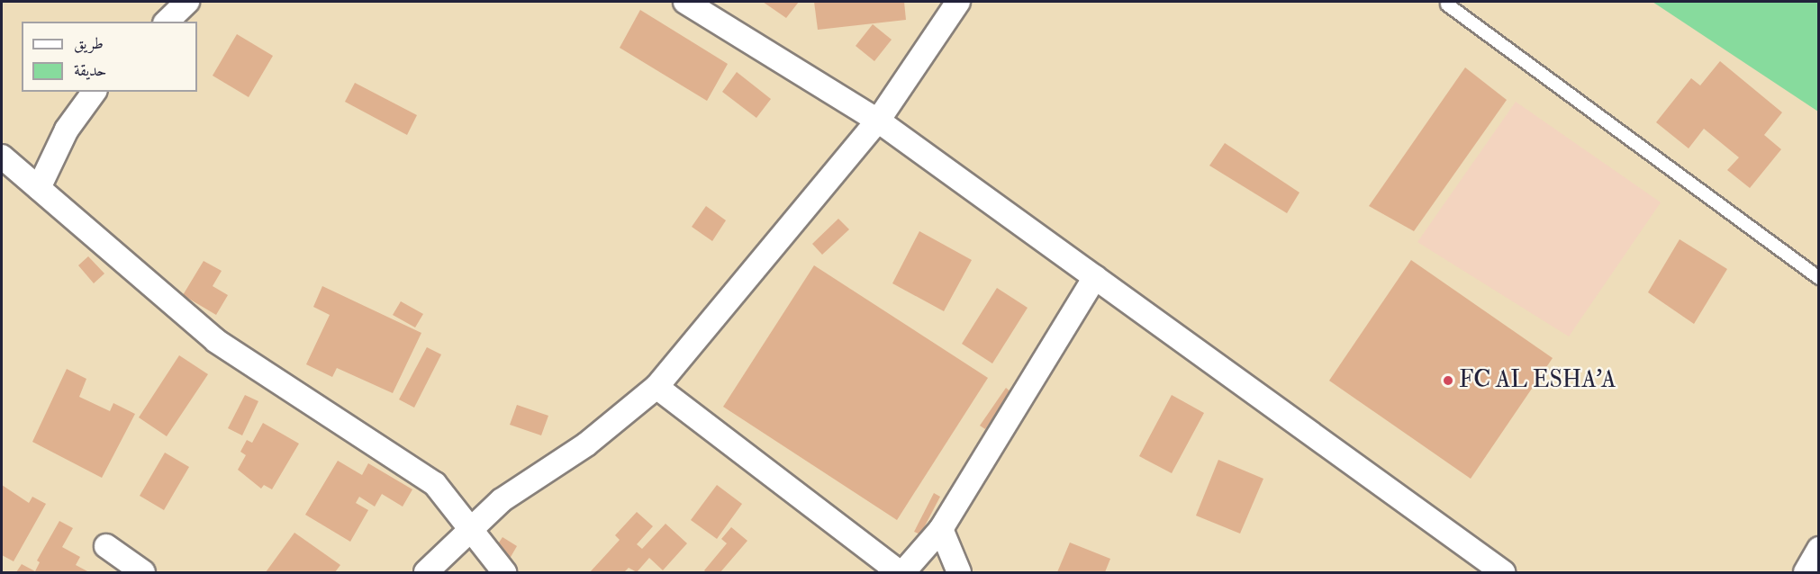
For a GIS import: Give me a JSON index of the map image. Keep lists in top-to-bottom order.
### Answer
{
  "places": ["FC AL ESHA’A"],
  "legend": ["طريق", "حديقة"]
}
